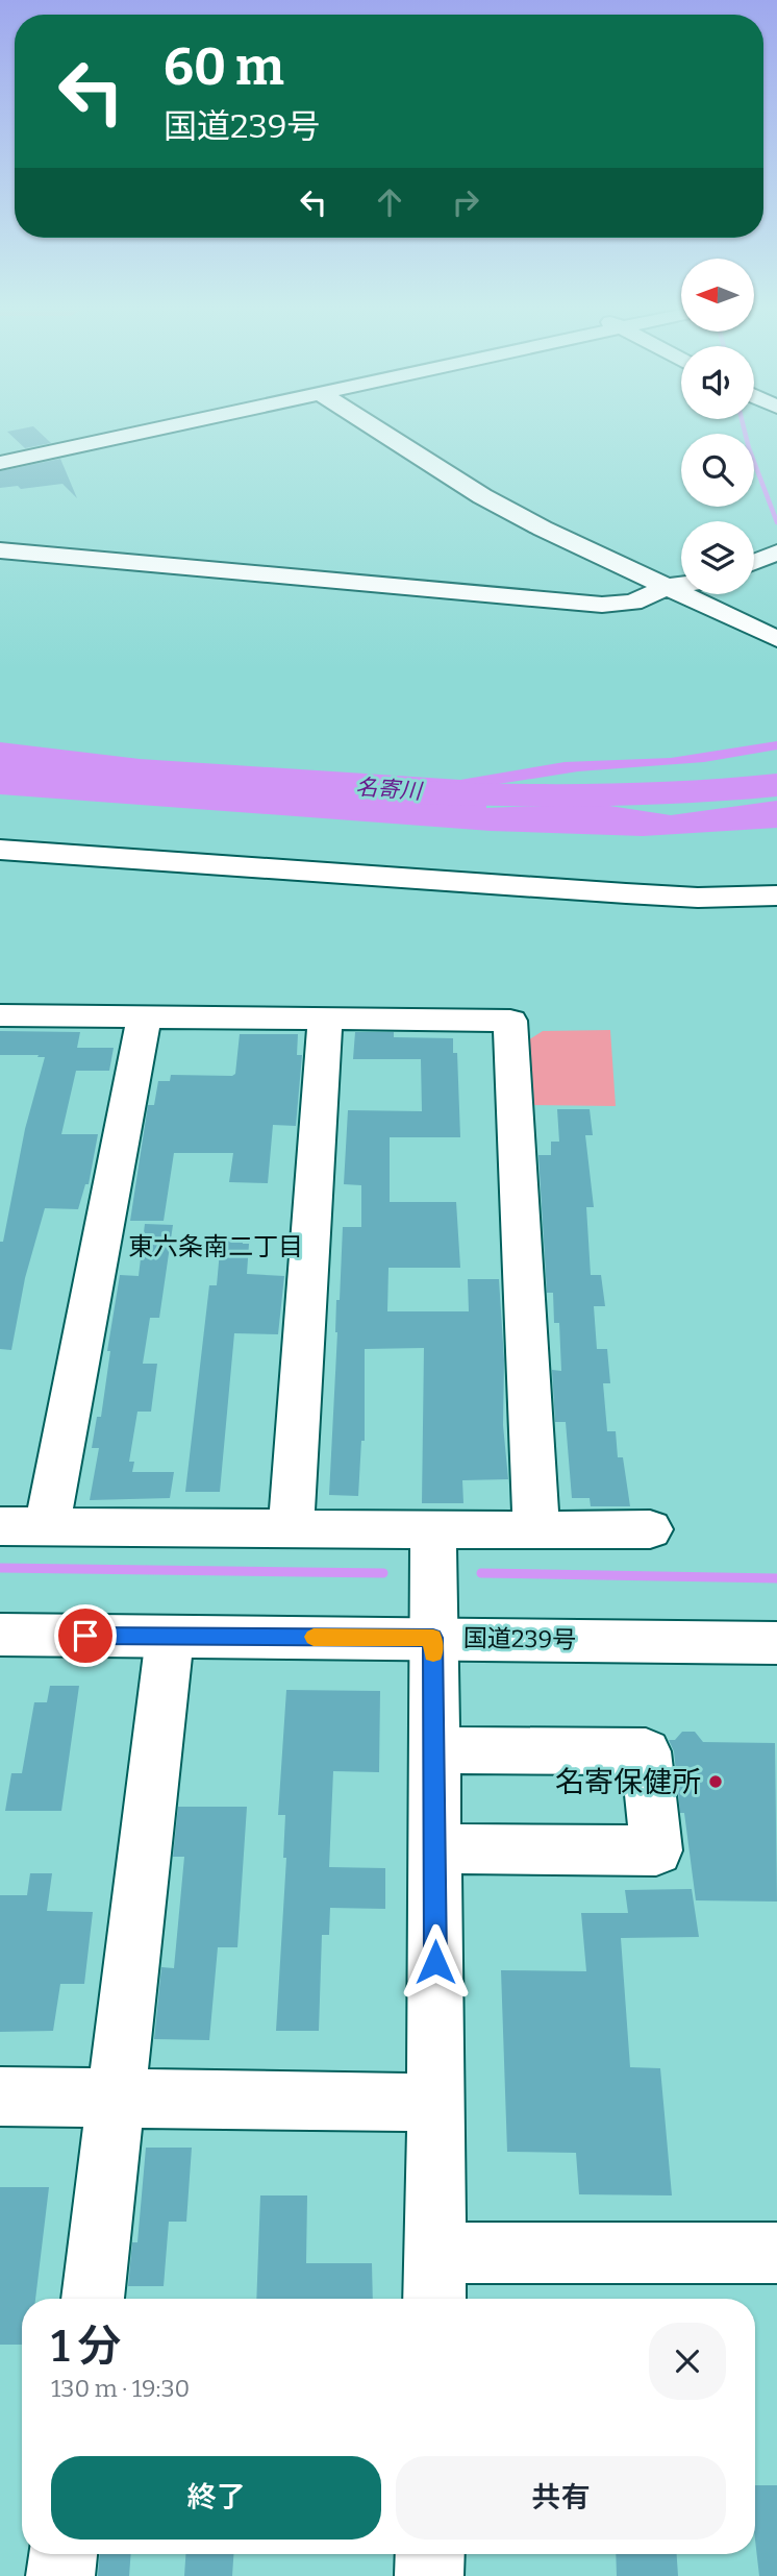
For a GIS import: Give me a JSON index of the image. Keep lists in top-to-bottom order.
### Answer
{
  "streets": {
    "main road": ["国道239号"]
  },
  "districts": ["東六条南二丁目"],
  "water": ["名寄川"],
  "places": ["名寄保健所"],
  "north": "left",
  "page": {
    "turn": ["60 m", "国道239号"],
    "heading": ["1 分", "130 m · 19:30"],
    "buttons": ["終了", "共有"]
  }
}
